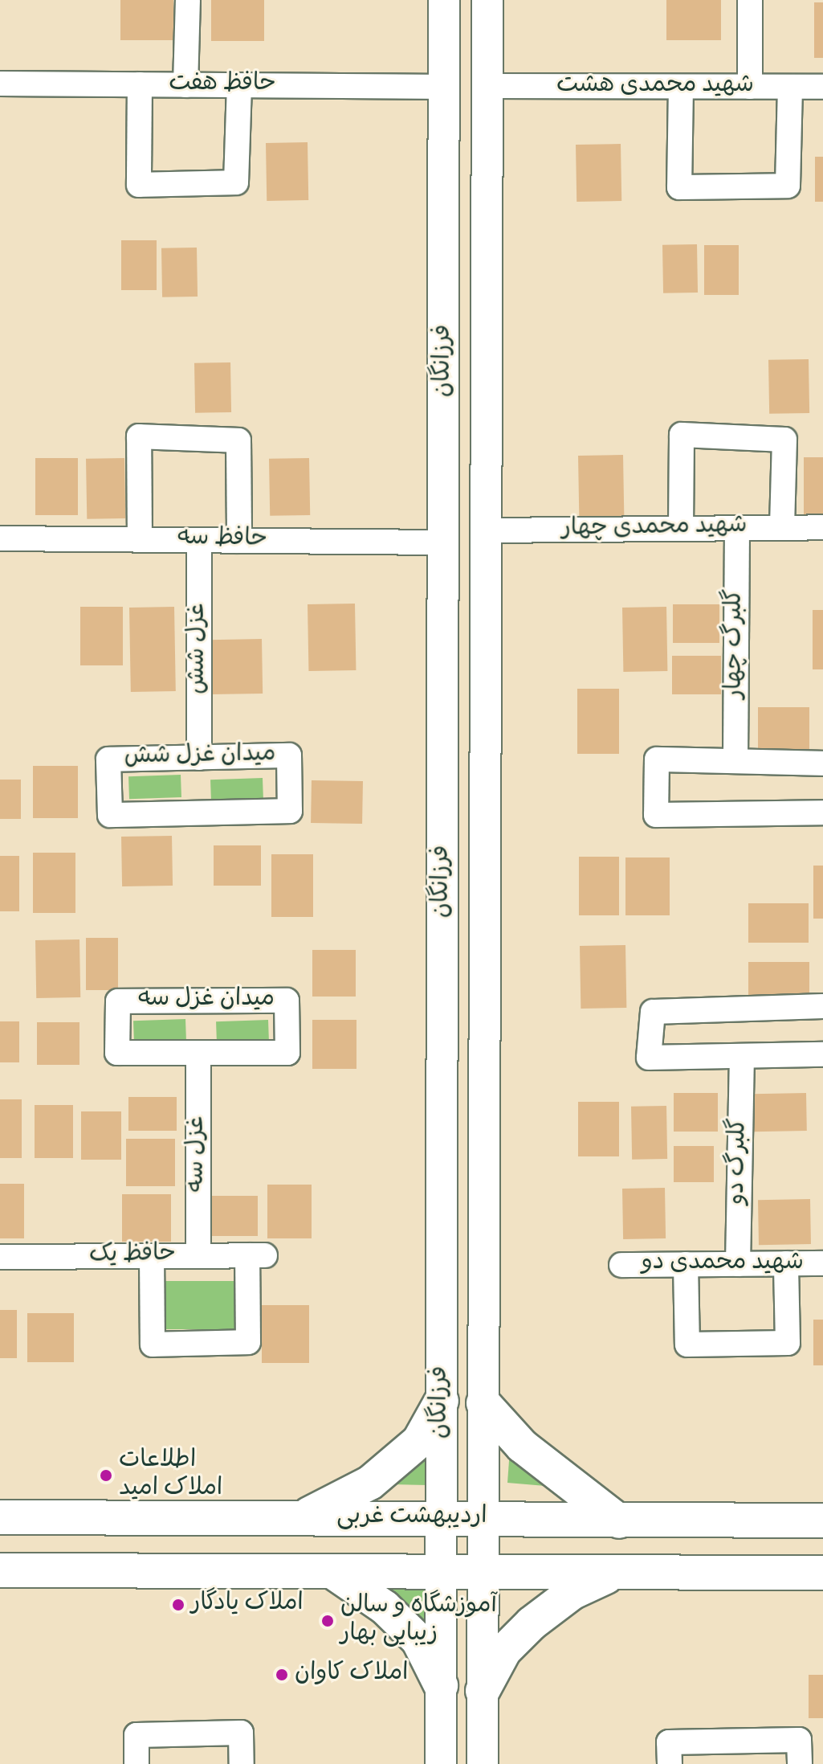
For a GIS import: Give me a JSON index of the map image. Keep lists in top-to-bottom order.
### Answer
{
  "streets": {
    "main road": ["اردیبهشت غربی"],
    "street": [
      "حافظ هفت",
      "شهید محمدی هشت",
      "فرزانگان",
      "شهید محمدی چهار",
      "حافظ سه",
      "گلبرگ چهار",
      "غزل شش",
      "میدان غزل شش",
      "میدان غزل سه",
      "غزل سه",
      "گلبرگ دو",
      "حافظ یک",
      "شهید محمدی دو"
    ]
  },
  "crossings": [
    ["حافظ هفت", "فرزانگان"],
    ["شهید محمدی هشت", "فرزانگان"],
    ["فرزانگان", "شهید محمدی چهار"],
    ["فرزانگان", "حافظ سه"],
    ["فرزانگان", "اردیبهشت غربی"],
    ["شهید محمدی چهار", "گلبرگ چهار"],
    ["حافظ سه", "غزل شش"],
    ["غزل شش", "میدان غزل شش"],
    ["میدان غزل سه", "غزل سه"],
    ["غزل سه", "حافظ یک"],
    ["گلبرگ دو", "شهید محمدی دو"]
  ],
  "places": [
    "اطلاعات املاک امید",
    "املاک یادگار",
    "آموزشگاه و سالن زیبایی بهار",
    "املاک کاوان"
  ]
}
